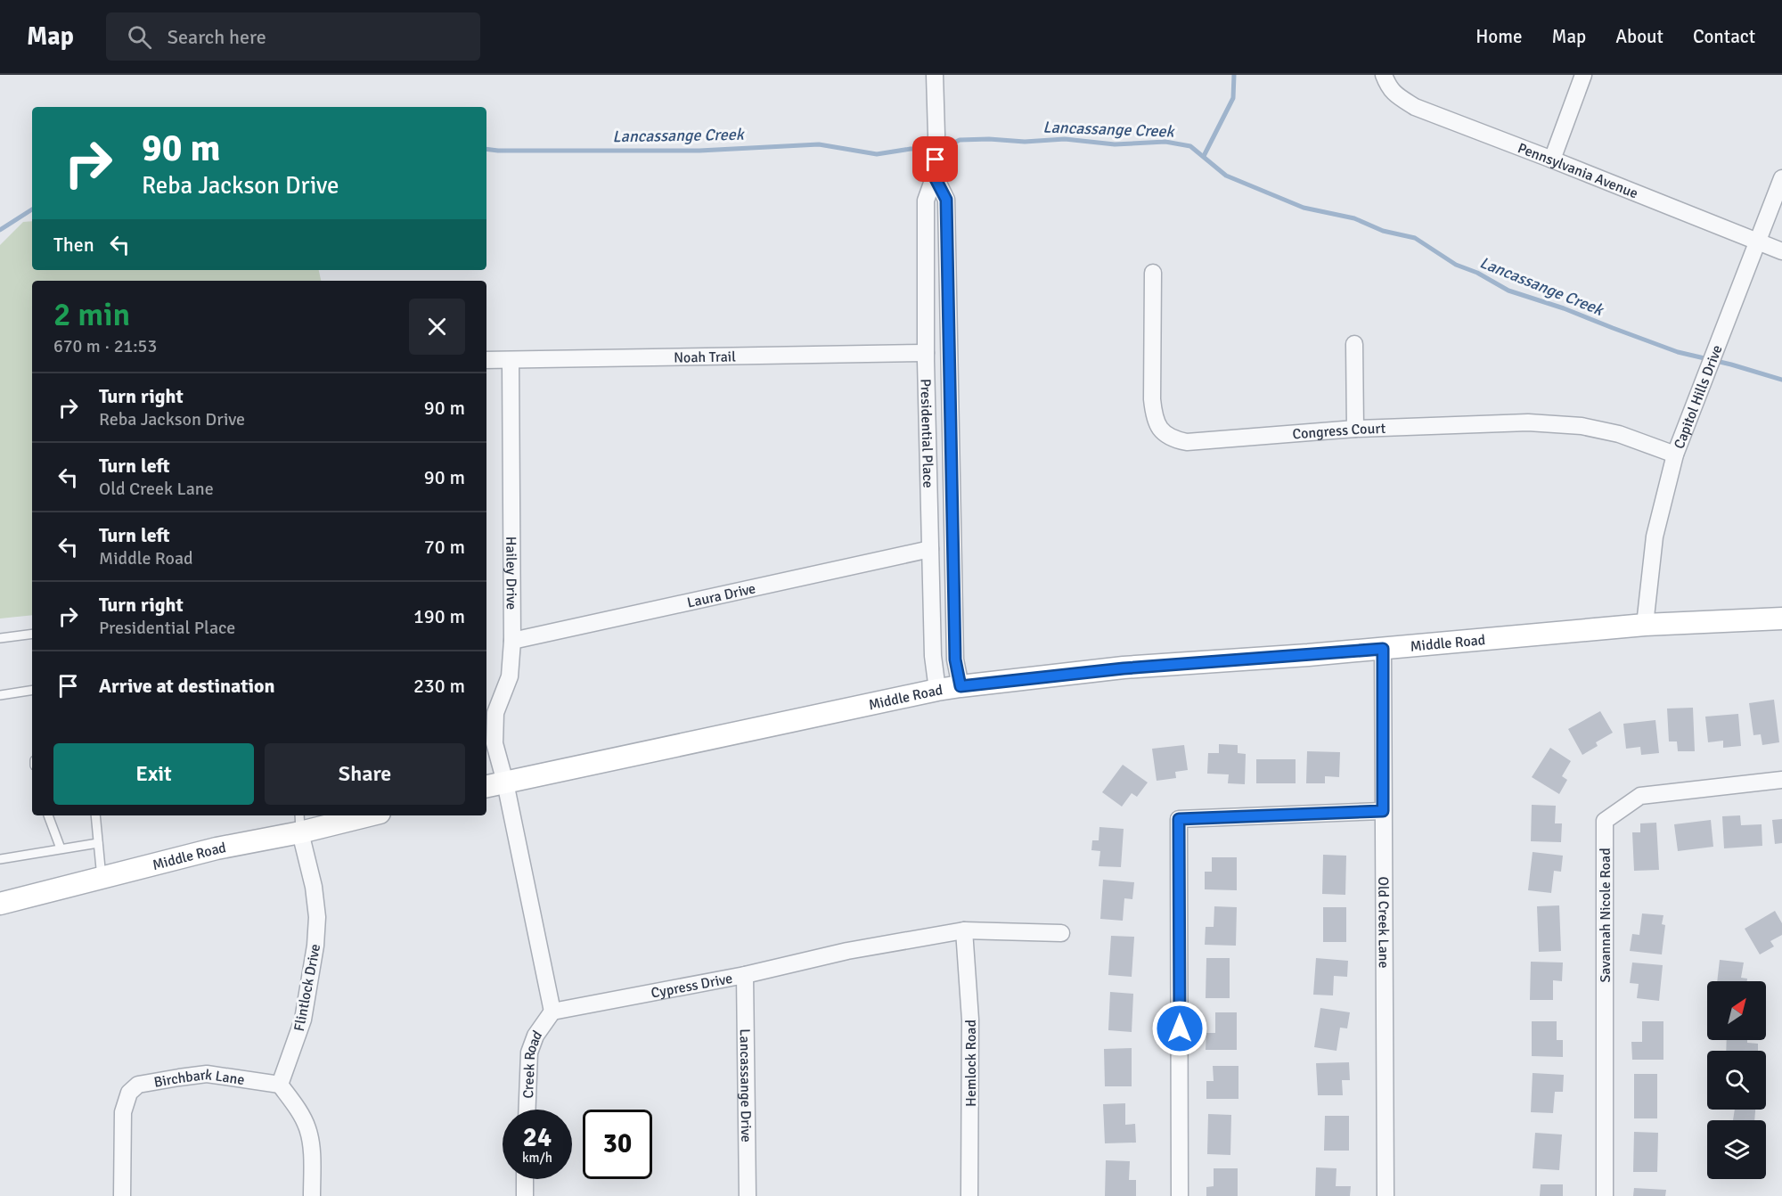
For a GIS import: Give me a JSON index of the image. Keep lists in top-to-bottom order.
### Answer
{
  "streets": {
    "main road": ["Middle Road"],
    "street": [
      "Pennsylvania Avenue",
      "Noah Trail",
      "Capitol Hills Drive",
      "Congress Court",
      "Presidential Place",
      "Hailey Drive",
      "Laura Drive",
      "Savannah Nicole Road",
      "Old Creek Lane",
      "Cypress Drive",
      "Flintlock Drive",
      "Hemlock Road",
      "Creek Road",
      "Birchbark Lane",
      "Lancassange Drive"
    ]
  },
  "crossings": [
    ["Pennsylvania Avenue", "Capitol Hills Drive"],
    ["Noah Trail", "Presidential Place"],
    ["Noah Trail", "Hailey Drive"],
    ["Capitol Hills Drive", "Congress Court"],
    ["Capitol Hills Drive", "Middle Road"],
    ["Presidential Place", "Laura Drive"],
    ["Presidential Place", "Middle Road"],
    ["Hailey Drive", "Laura Drive"],
    ["Hailey Drive", "Middle Road"],
    ["Middle Road", "Old Creek Lane"],
    ["Middle Road", "Flintlock Drive"],
    ["Cypress Drive", "Hemlock Road"],
    ["Cypress Drive", "Creek Road"],
    ["Cypress Drive", "Lancassange Drive"],
    ["Flintlock Drive", "Birchbark Lane"]
  ],
  "water": ["Lancassange Creek"],
  "north": "top right",
  "page": {
    "header": "Map",
    "search": "Search here",
    "nav": [
      "Home",
      "Map",
      "About",
      "Contact"
    ],
    "turn": ["90 m", "Reba Jackson Drive"],
    "then": "Then",
    "heading": ["2 min", "670 m · 21:53"],
    "list": [
      {
        "name": "Turn right",
        "note": "Reba Jackson Drive",
        "value": "90 m"
      },
      {
        "name": "Turn left",
        "note": "Old Creek Lane",
        "value": "90 m"
      },
      {
        "name": "Turn left",
        "note": "Middle Road",
        "value": "70 m"
      },
      {
        "name": "Turn right",
        "note": "Presidential Place",
        "value": "190 m"
      },
      {
        "name": "Arrive at destination",
        "value": "230 m"
      }
    ],
    "buttons": ["Exit", "Share"],
    "speed": "24 km/h",
    "limit": "30"
  }
}
